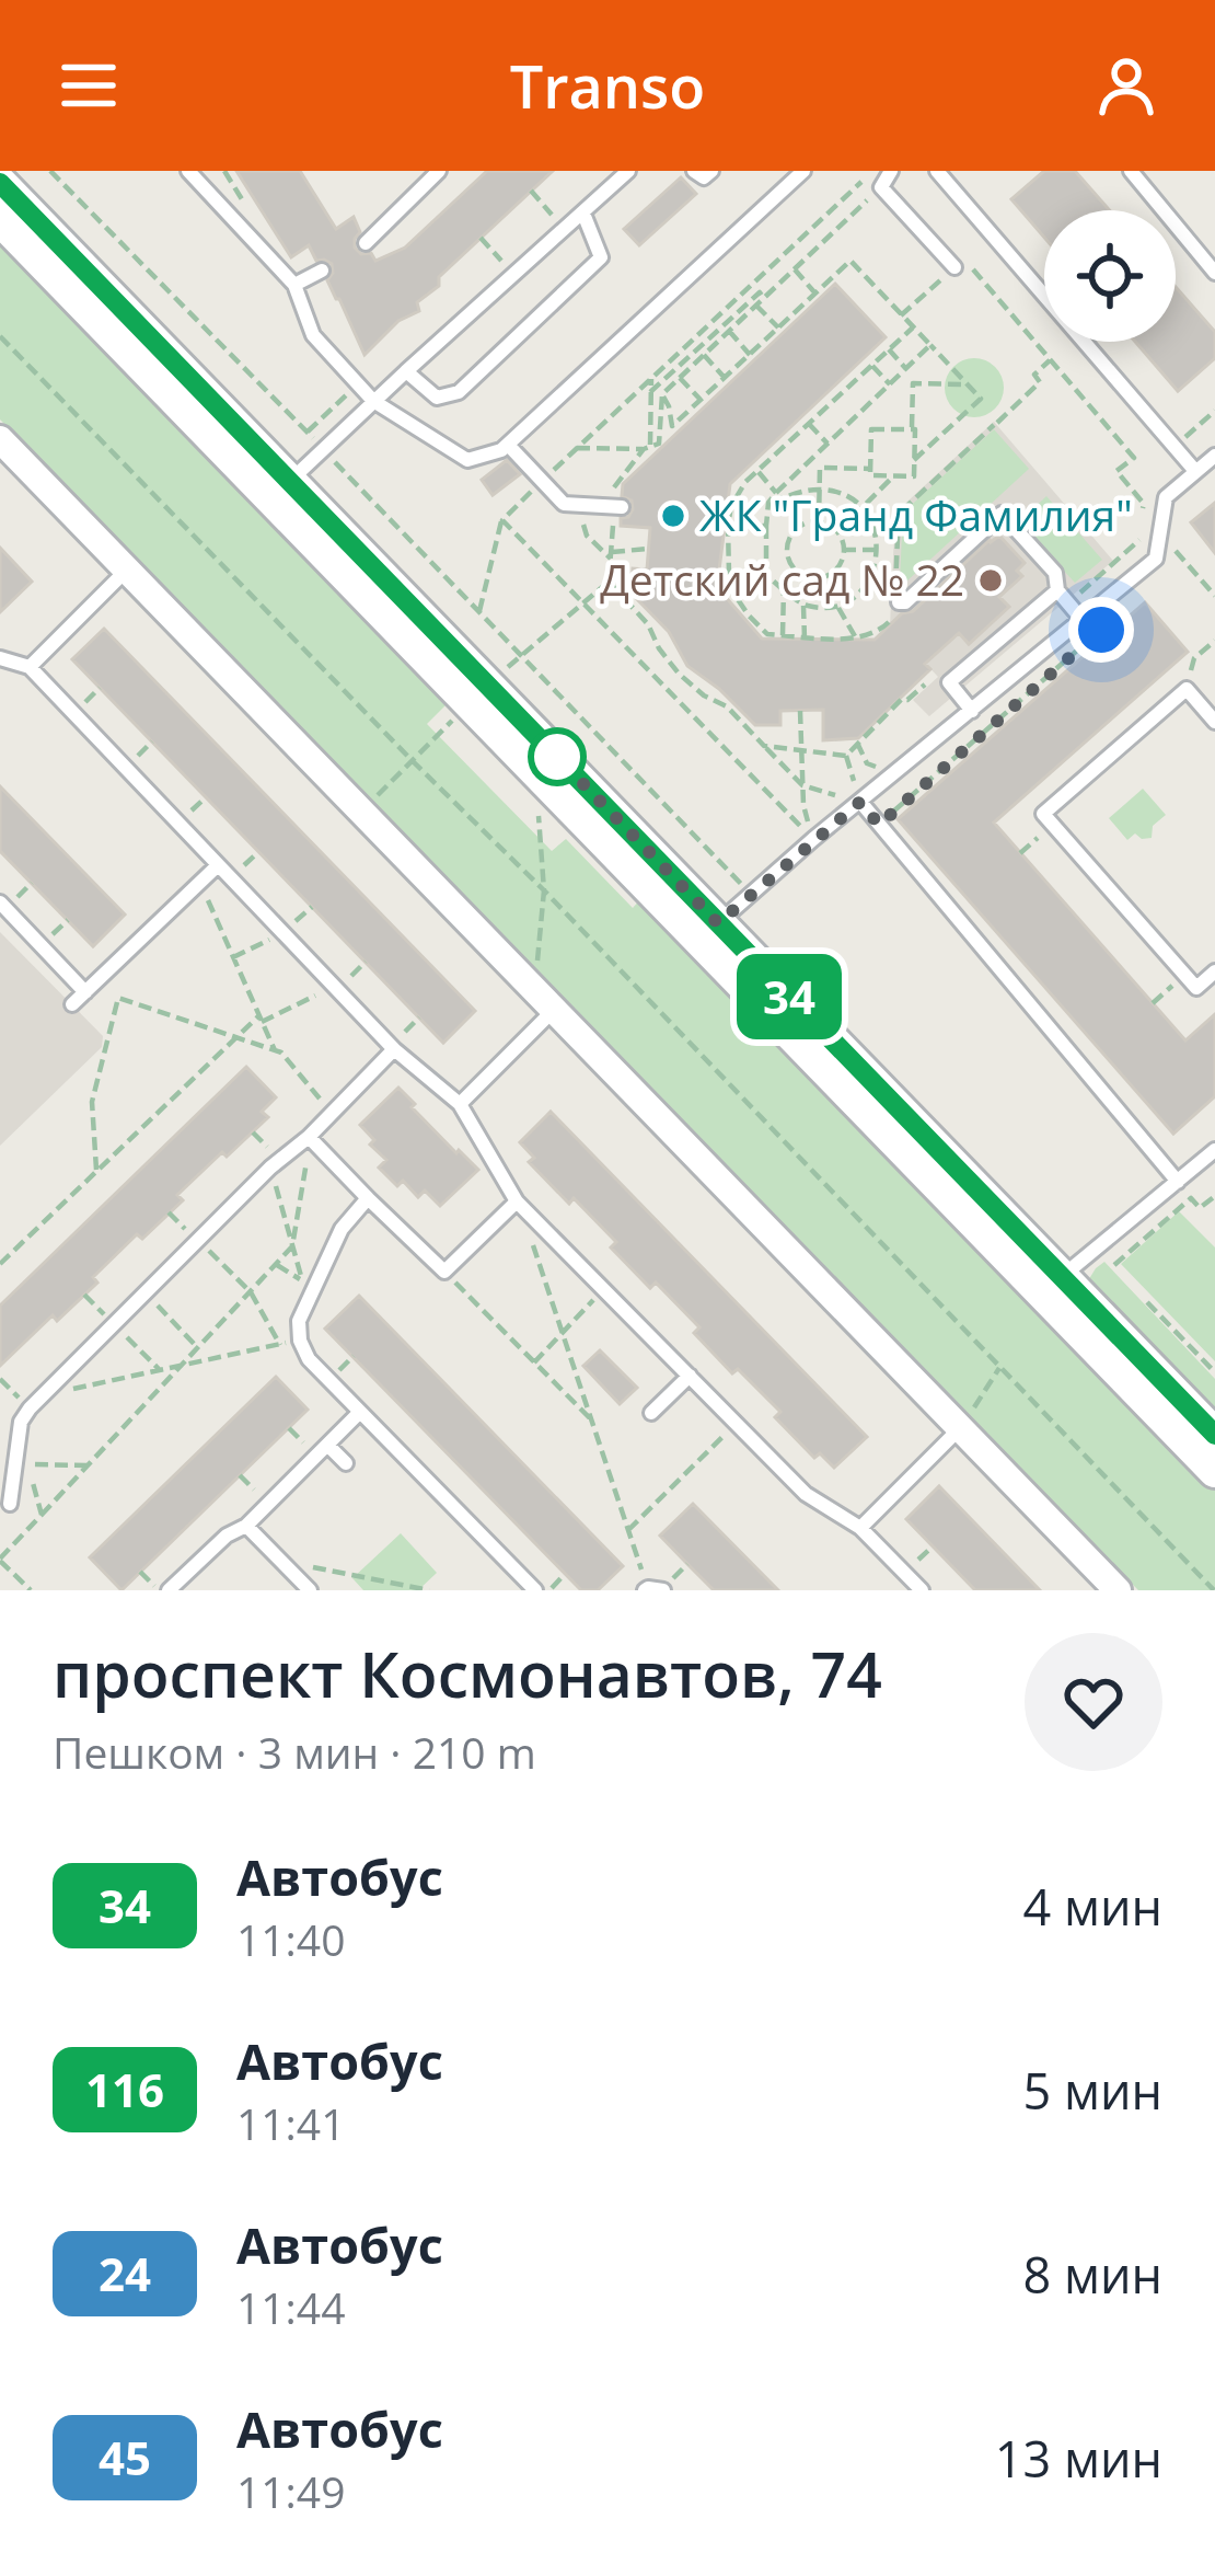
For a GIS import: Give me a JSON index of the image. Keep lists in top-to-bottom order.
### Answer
{
  "places": ["ЖК \"Гранд Фамилия\"", "Детский сад № 22"],
  "lines": ["bus line 34"],
  "page": {
    "header": "Transo",
    "on_map": "34",
    "heading": ["проспект Космонавтов, 74", "Пешком · 3 мин · 210 m"],
    "list": [
      {
        "mark": "34",
        "name": "Автобус",
        "note": "11:40",
        "value": "4 мин"
      },
      {
        "mark": "116",
        "name": "Автобус",
        "note": "11:41",
        "value": "5 мин"
      },
      {
        "mark": "24",
        "name": "Автобус",
        "note": "11:44",
        "value": "8 мин"
      },
      {
        "mark": "45",
        "name": "Автобус",
        "note": "11:49",
        "value": "13 мин"
      }
    ]
  }
}
